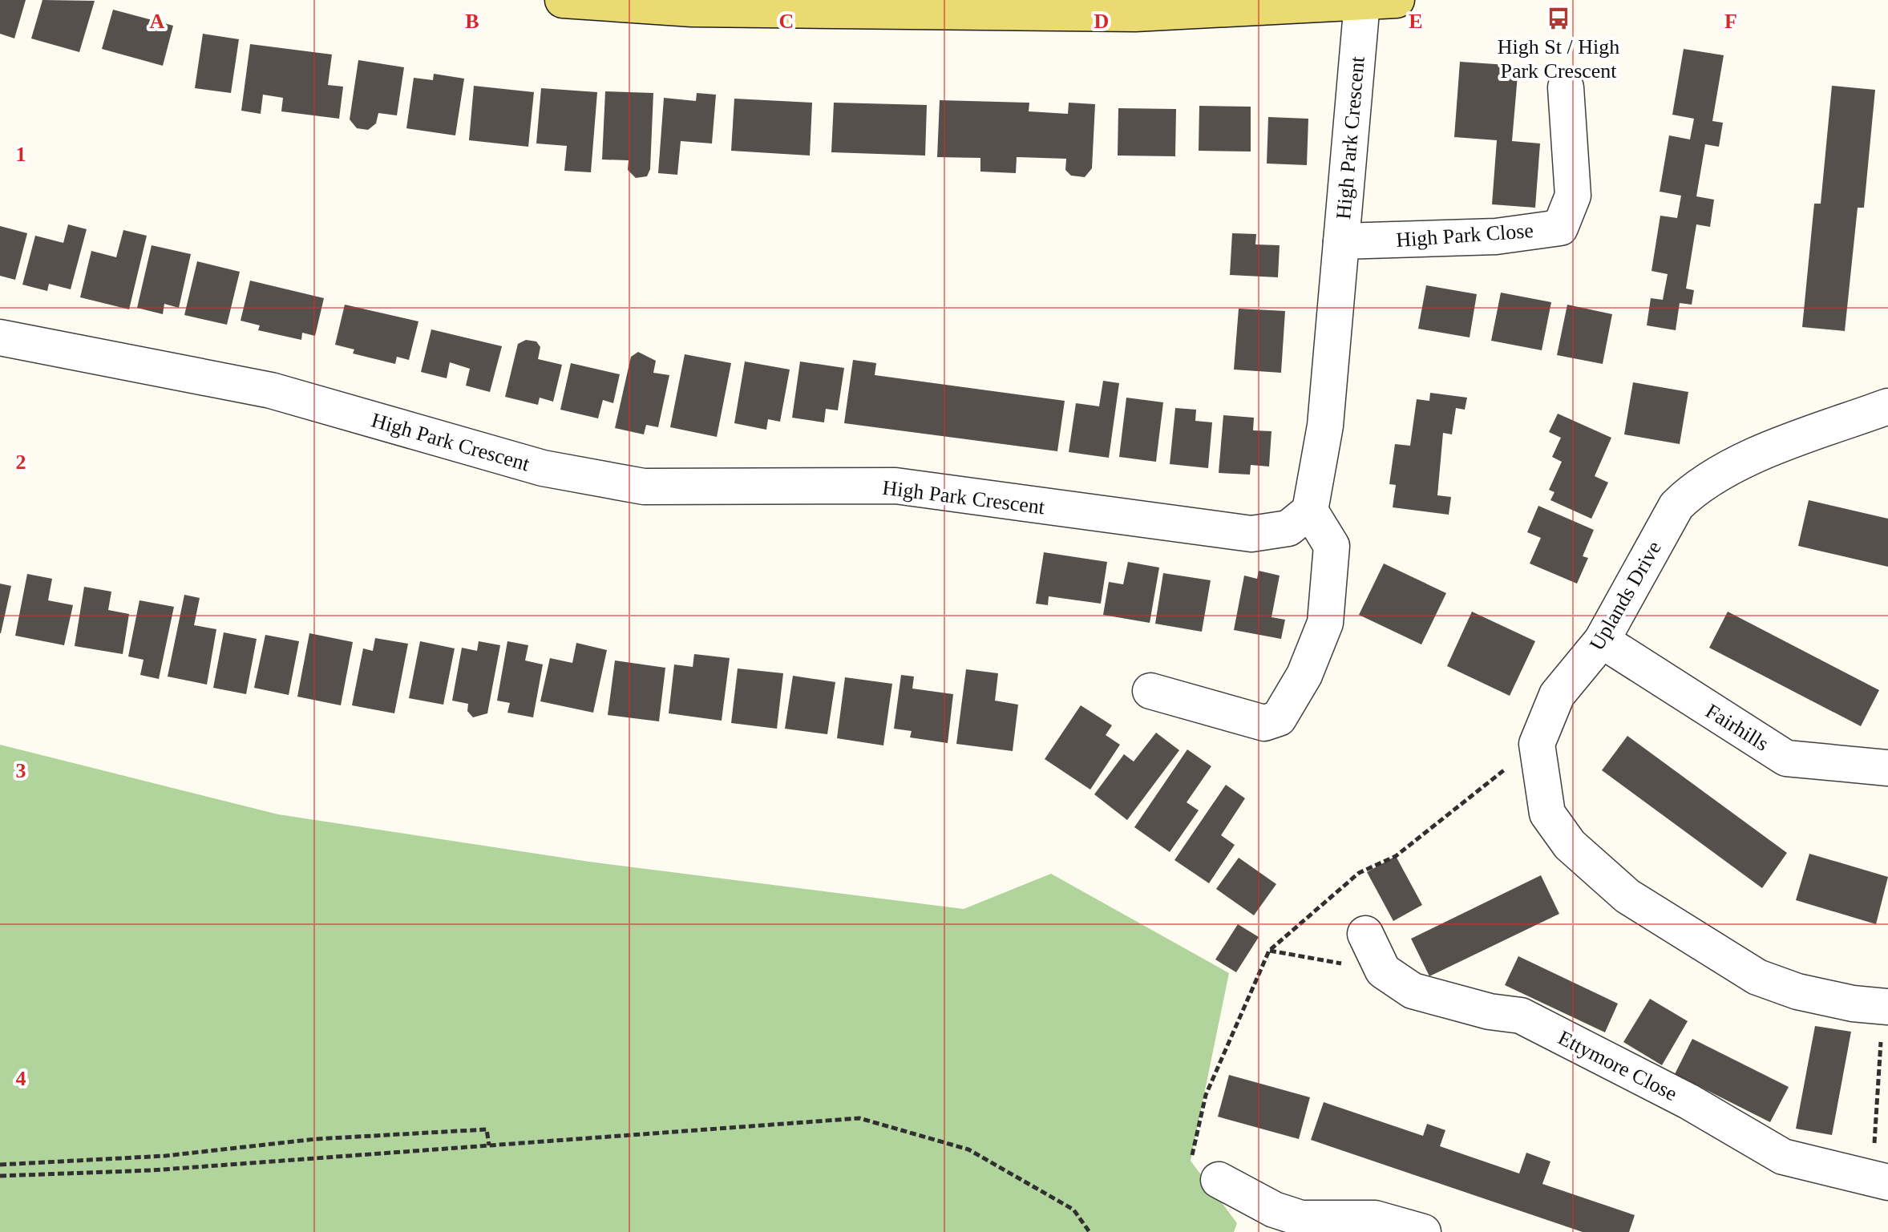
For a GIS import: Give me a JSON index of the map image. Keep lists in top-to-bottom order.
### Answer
{
  "streets": {
    "street": [
      "High Park Crescent",
      "High Park Close",
      "Uplands Drive",
      "Fairhills",
      "Ettymore Close"
    ]
  },
  "crossings": [
    ["High Park Crescent", "High Park Close"],
    ["Uplands Drive", "Fairhills"]
  ],
  "places": {
    "bus stop": ["High St / High Park Crescent"]
  },
  "grid": {
    "columns": [
      "A",
      "B",
      "C",
      "D",
      "E",
      "F"
    ],
    "rows": [
      "1",
      "2",
      "3",
      "4"
    ]
  }
}
